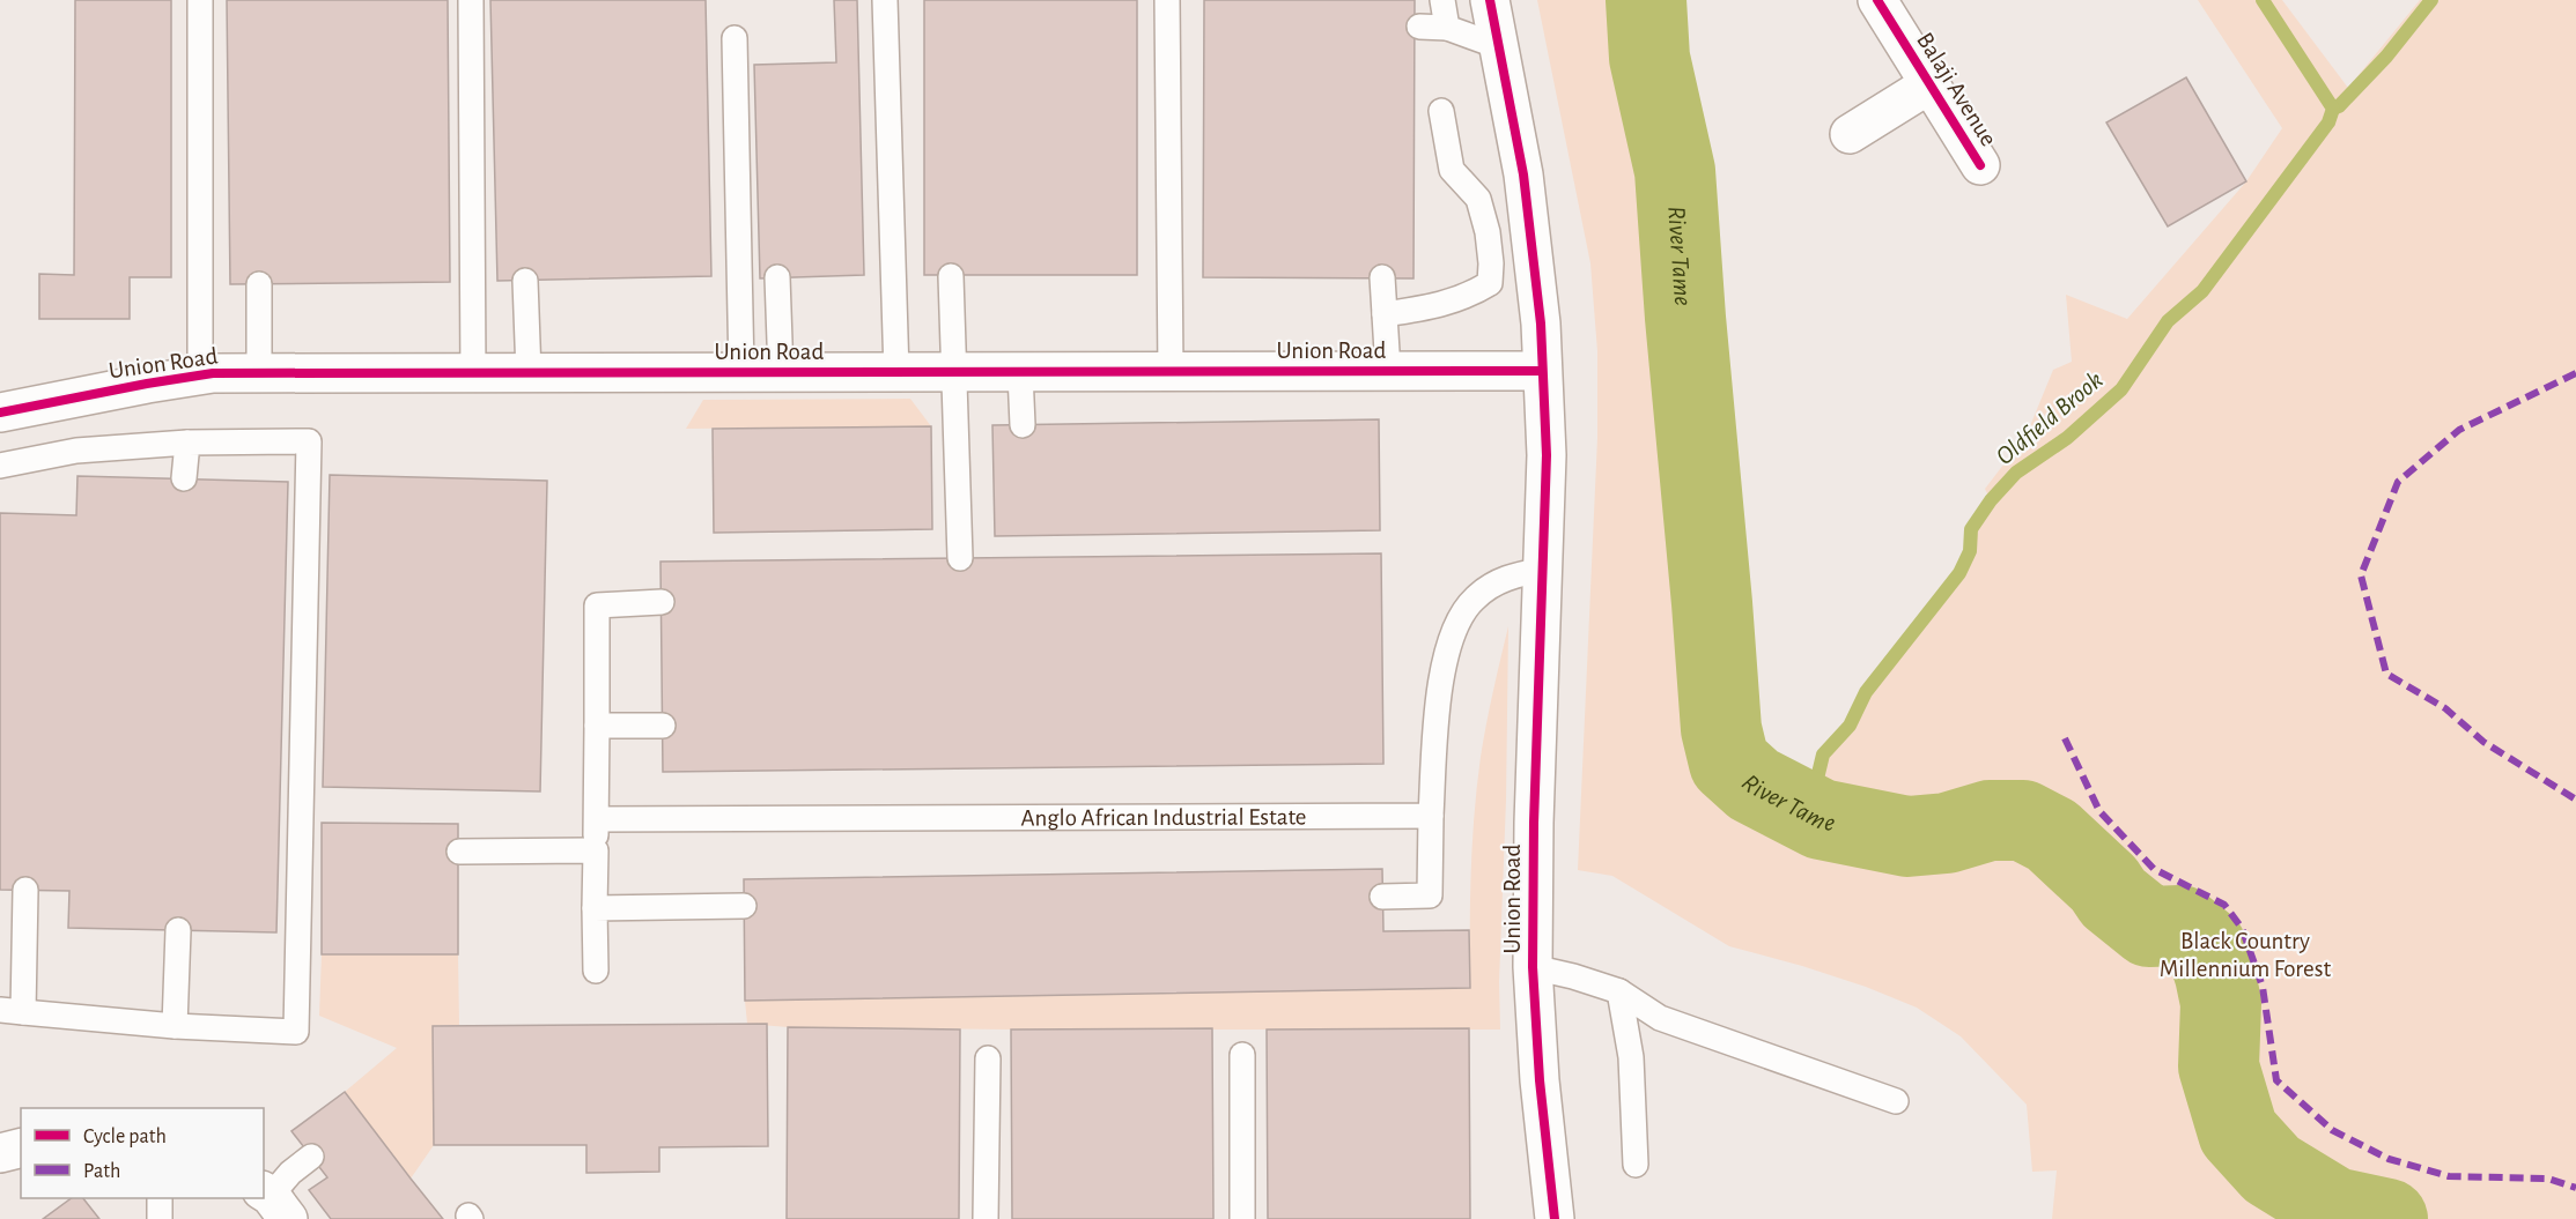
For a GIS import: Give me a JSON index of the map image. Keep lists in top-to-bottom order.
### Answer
{
  "streets": {
    "street": ["Balaji Avenue", "Union Road"],
    "lane": ["Anglo African Industrial Estate"]
  },
  "water": ["River Tame", "Oldfield Brook"],
  "parks": ["Black Country Millennium Forest"],
  "legend": ["Cycle path", "Path"]
}
